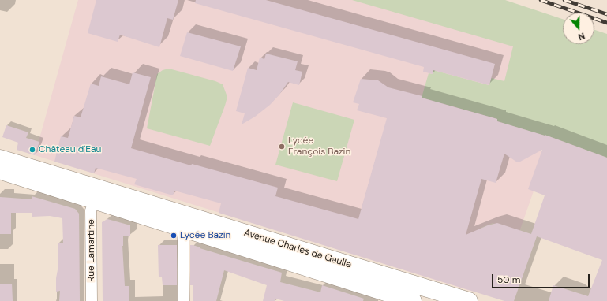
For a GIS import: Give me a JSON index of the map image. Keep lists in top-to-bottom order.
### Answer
{
  "streets": {
    "main road": ["Avenue Charles de Gaulle"],
    "street": ["Rue Lamartine"]
  },
  "crossings": [
    ["Avenue Charles de Gaulle", "Rue Lamartine"]
  ],
  "places": ["Lycée François Bazin", "Château d'Eau", "Lycée Bazin"],
  "scale_bar": "50 m",
  "north": "bottom"
}
